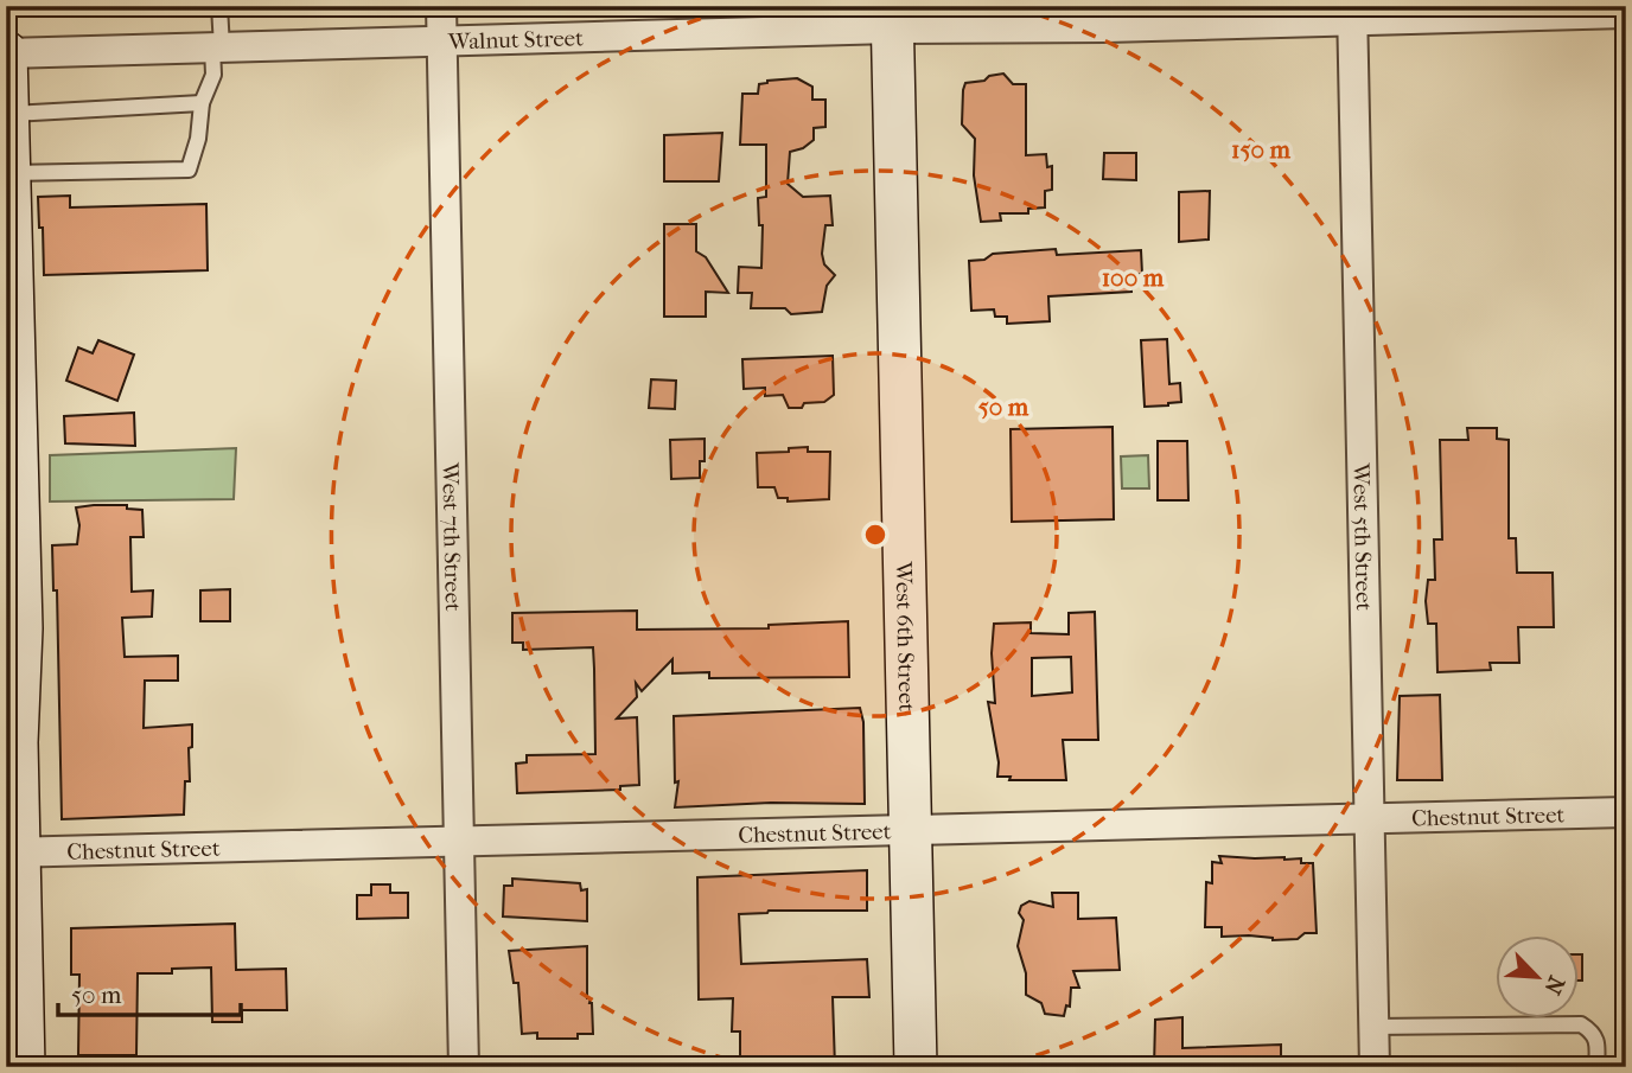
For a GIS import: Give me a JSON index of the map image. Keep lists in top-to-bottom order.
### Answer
{
  "streets": {
    "main road": ["West 6th Street"],
    "street": [
      "Walnut Street",
      "West 7th Street",
      "West 5th Street",
      "Chestnut Street"
    ]
  },
  "crossings": [
    ["Walnut Street", "West 7th Street"],
    ["Walnut Street", "West 5th Street"],
    ["Walnut Street", "West 6th Street"],
    ["West 7th Street", "Chestnut Street"],
    ["West 5th Street", "Chestnut Street"],
    ["West 6th Street", "Chestnut Street"]
  ],
  "scale_bar": "50 m",
  "north": "bottom right",
  "rings": ["150 m", "100 m", "50 m"]
}
